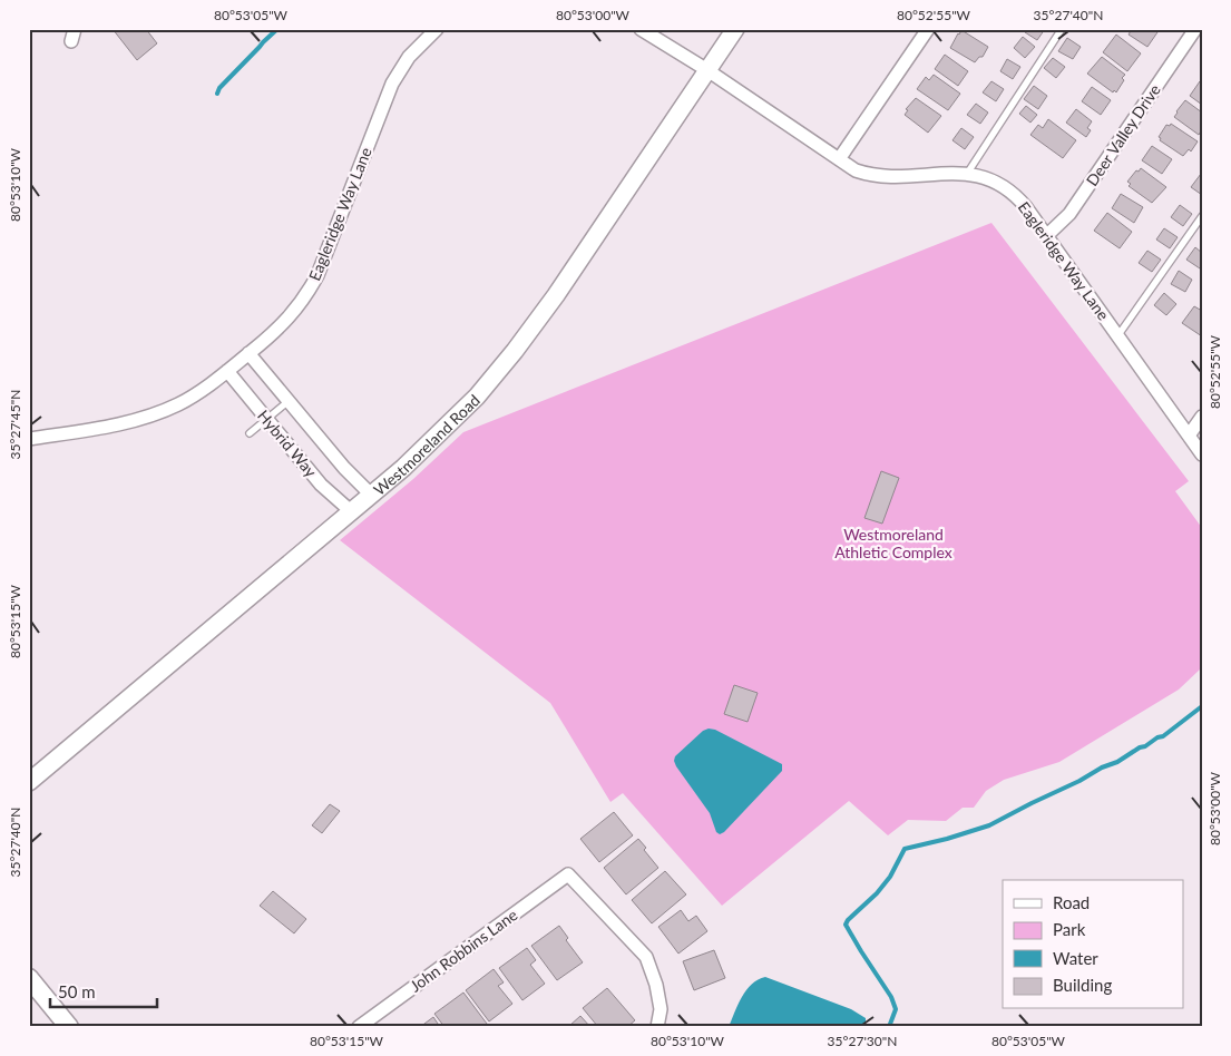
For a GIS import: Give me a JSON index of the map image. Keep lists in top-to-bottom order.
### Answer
{
  "streets": {
    "street": [
      "Deer Valley Drive",
      "Eagleridge Way Lane",
      "Hybrid Way",
      "Westmoreland Road",
      "John Robbins Lane"
    ]
  },
  "crossings": [
    ["Deer Valley Drive", "Eagleridge Way Lane"],
    ["Eagleridge Way Lane", "Hybrid Way"],
    ["Eagleridge Way Lane", "Westmoreland Road"],
    ["Hybrid Way", "Westmoreland Road"]
  ],
  "parks": ["Westmoreland Athletic Complex"],
  "legend": [
    "Road",
    "Park",
    "Water",
    "Building"
  ],
  "scale_bar": "50 m",
  "coordinates": [
    "80°53'05\"W",
    "80°53'00\"W",
    "80°52'55\"W",
    "35°27'40\"N",
    "80°53'10\"W",
    "35°27'45\"N",
    "80°53'15\"W",
    "35°27'30\"N"
  ]
}
